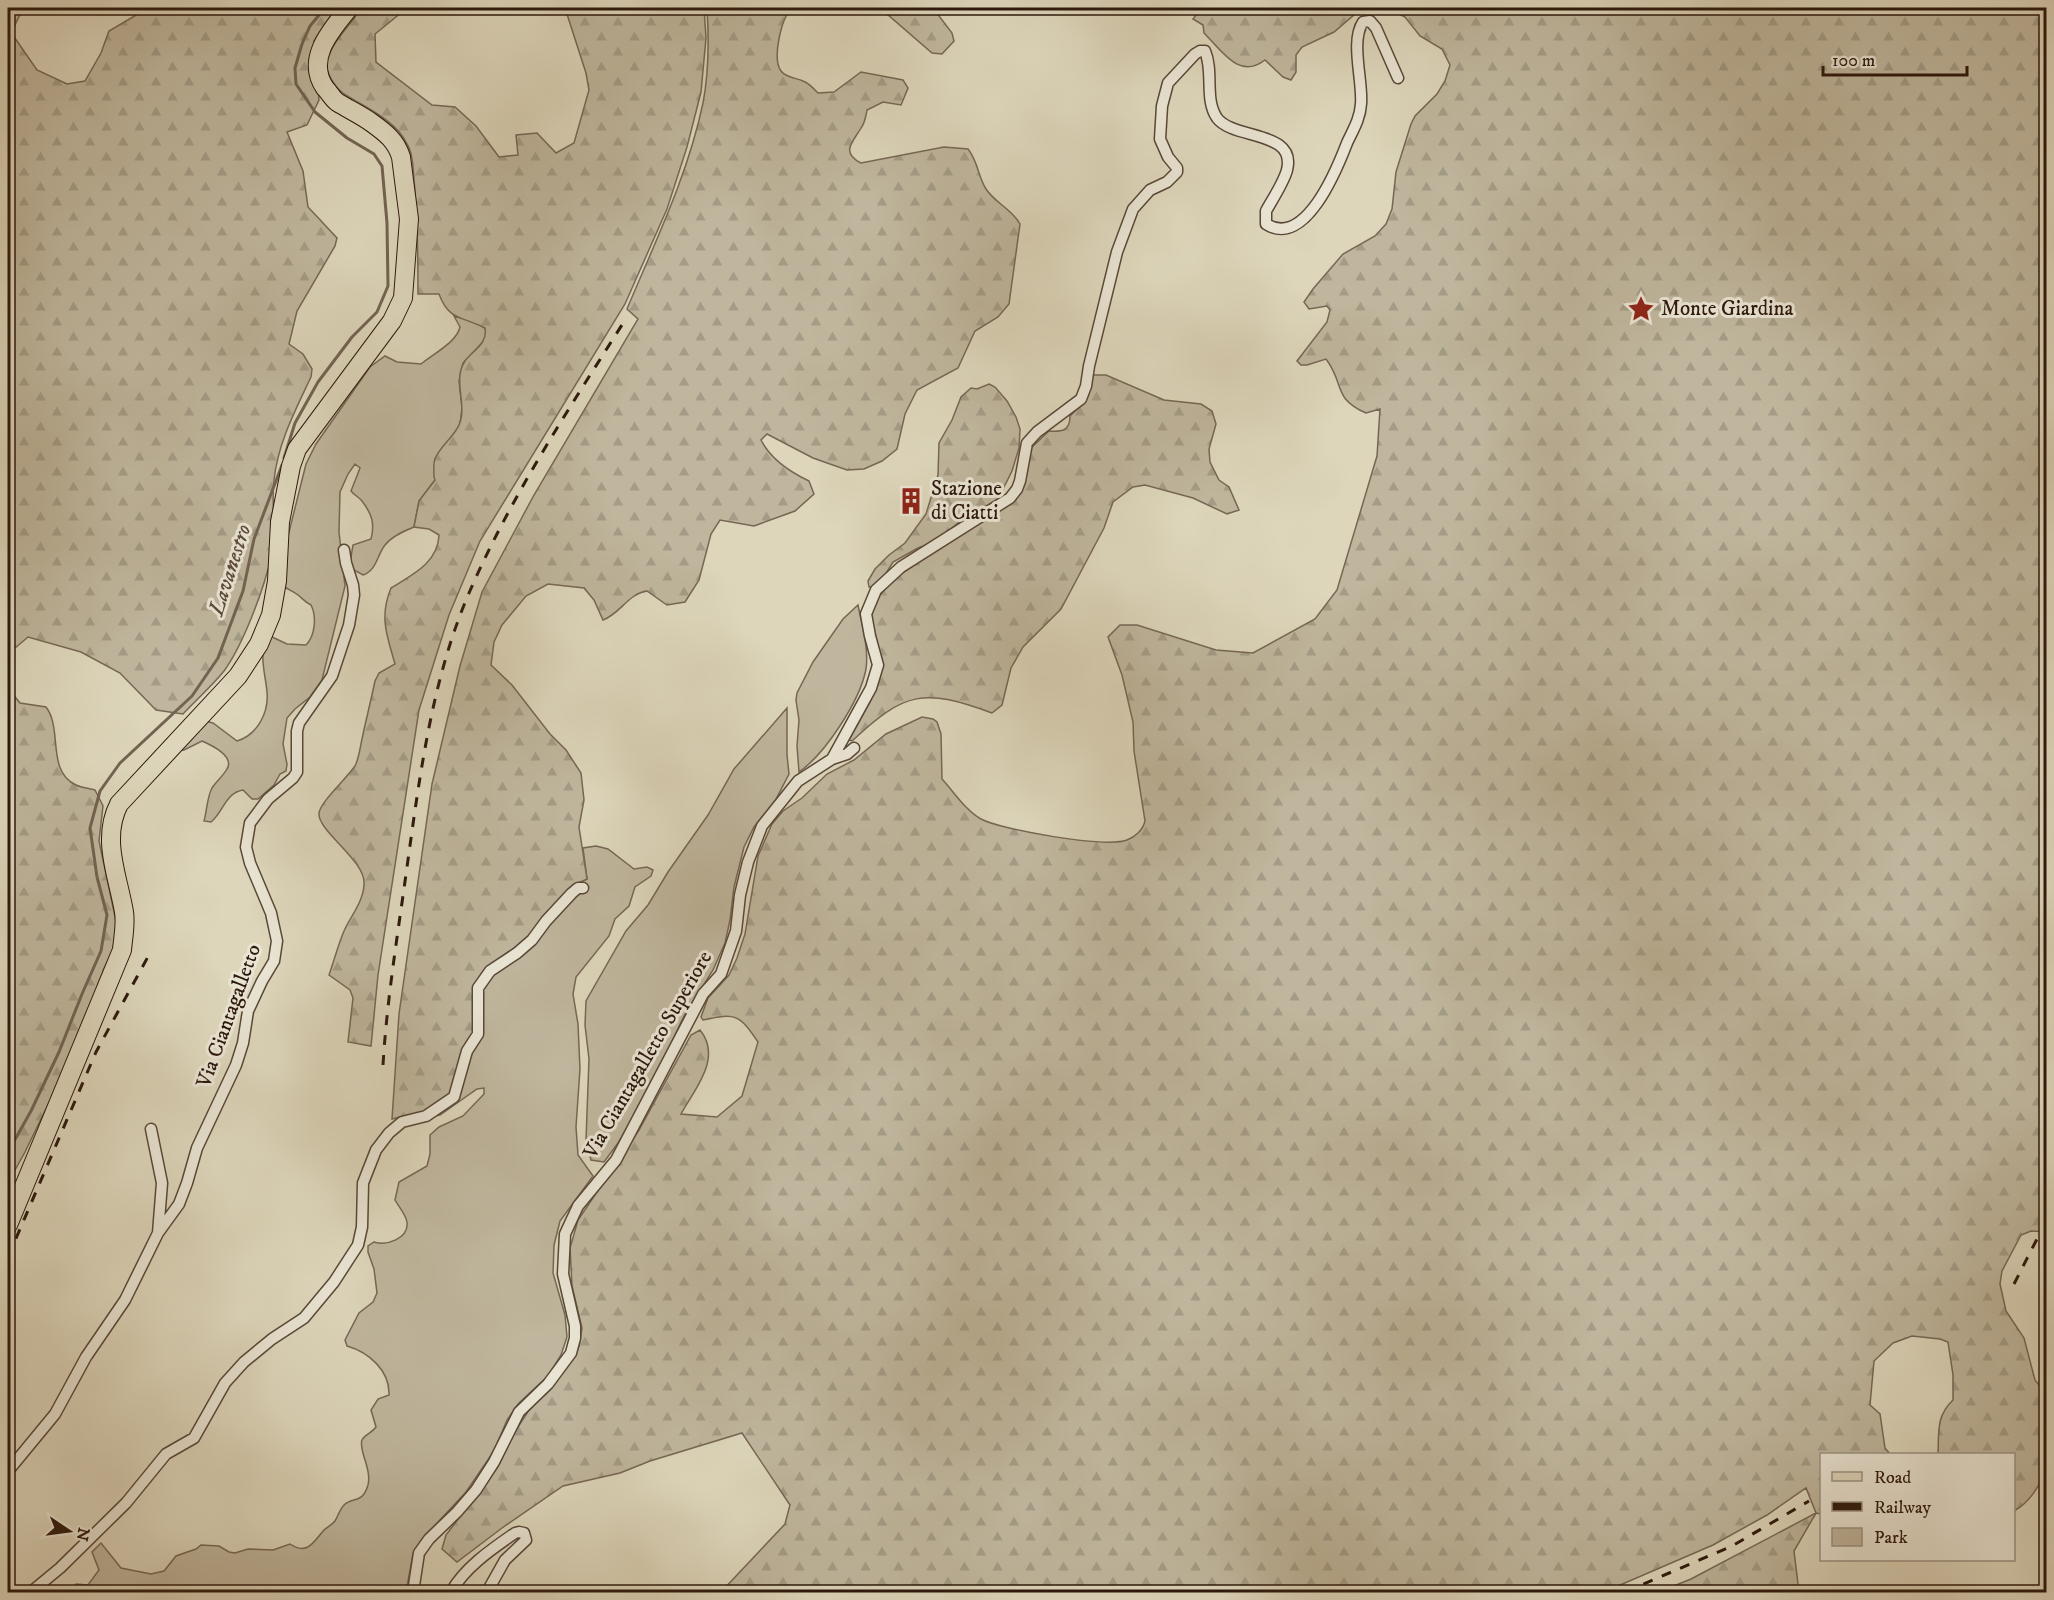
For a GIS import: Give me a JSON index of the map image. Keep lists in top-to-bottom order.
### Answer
{
  "streets": {
    "street": ["Via Ciantagalletto", "Via Ciantagalletto Superiore"]
  },
  "water": ["Lavanestro"],
  "places": {
    "place": ["Monte Giardina"],
    "building": ["Stazione di Ciatti"]
  },
  "legend": ["Road", "Railway", "Park"],
  "scale_bar": "100 m",
  "north": "right"
}
